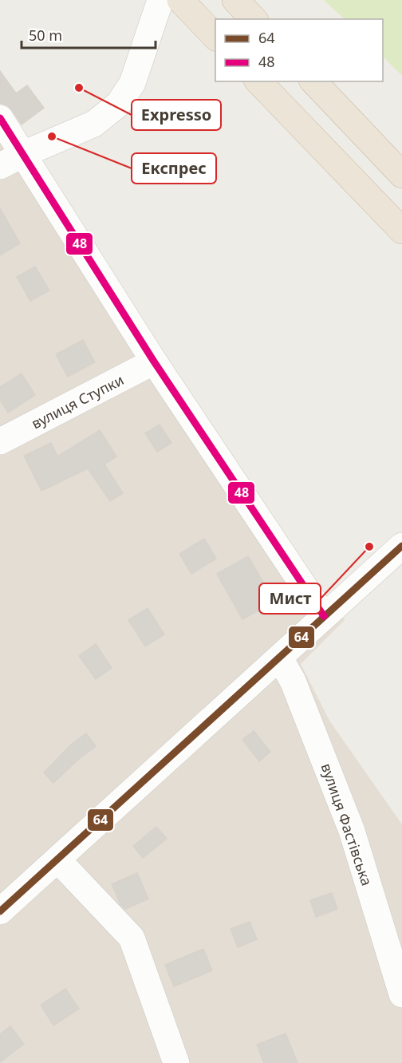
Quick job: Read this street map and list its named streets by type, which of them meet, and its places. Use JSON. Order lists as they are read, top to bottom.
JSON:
{
  "streets": {
    "street": ["вулиця Ступки", "вулиця Фастівська"]
  },
  "places": ["Expresso", "Експрес", "Мист"],
  "lines": ["transit line 48", "transit line 64"],
  "legend": ["64", "48"],
  "scale_bar": "50 m"
}
